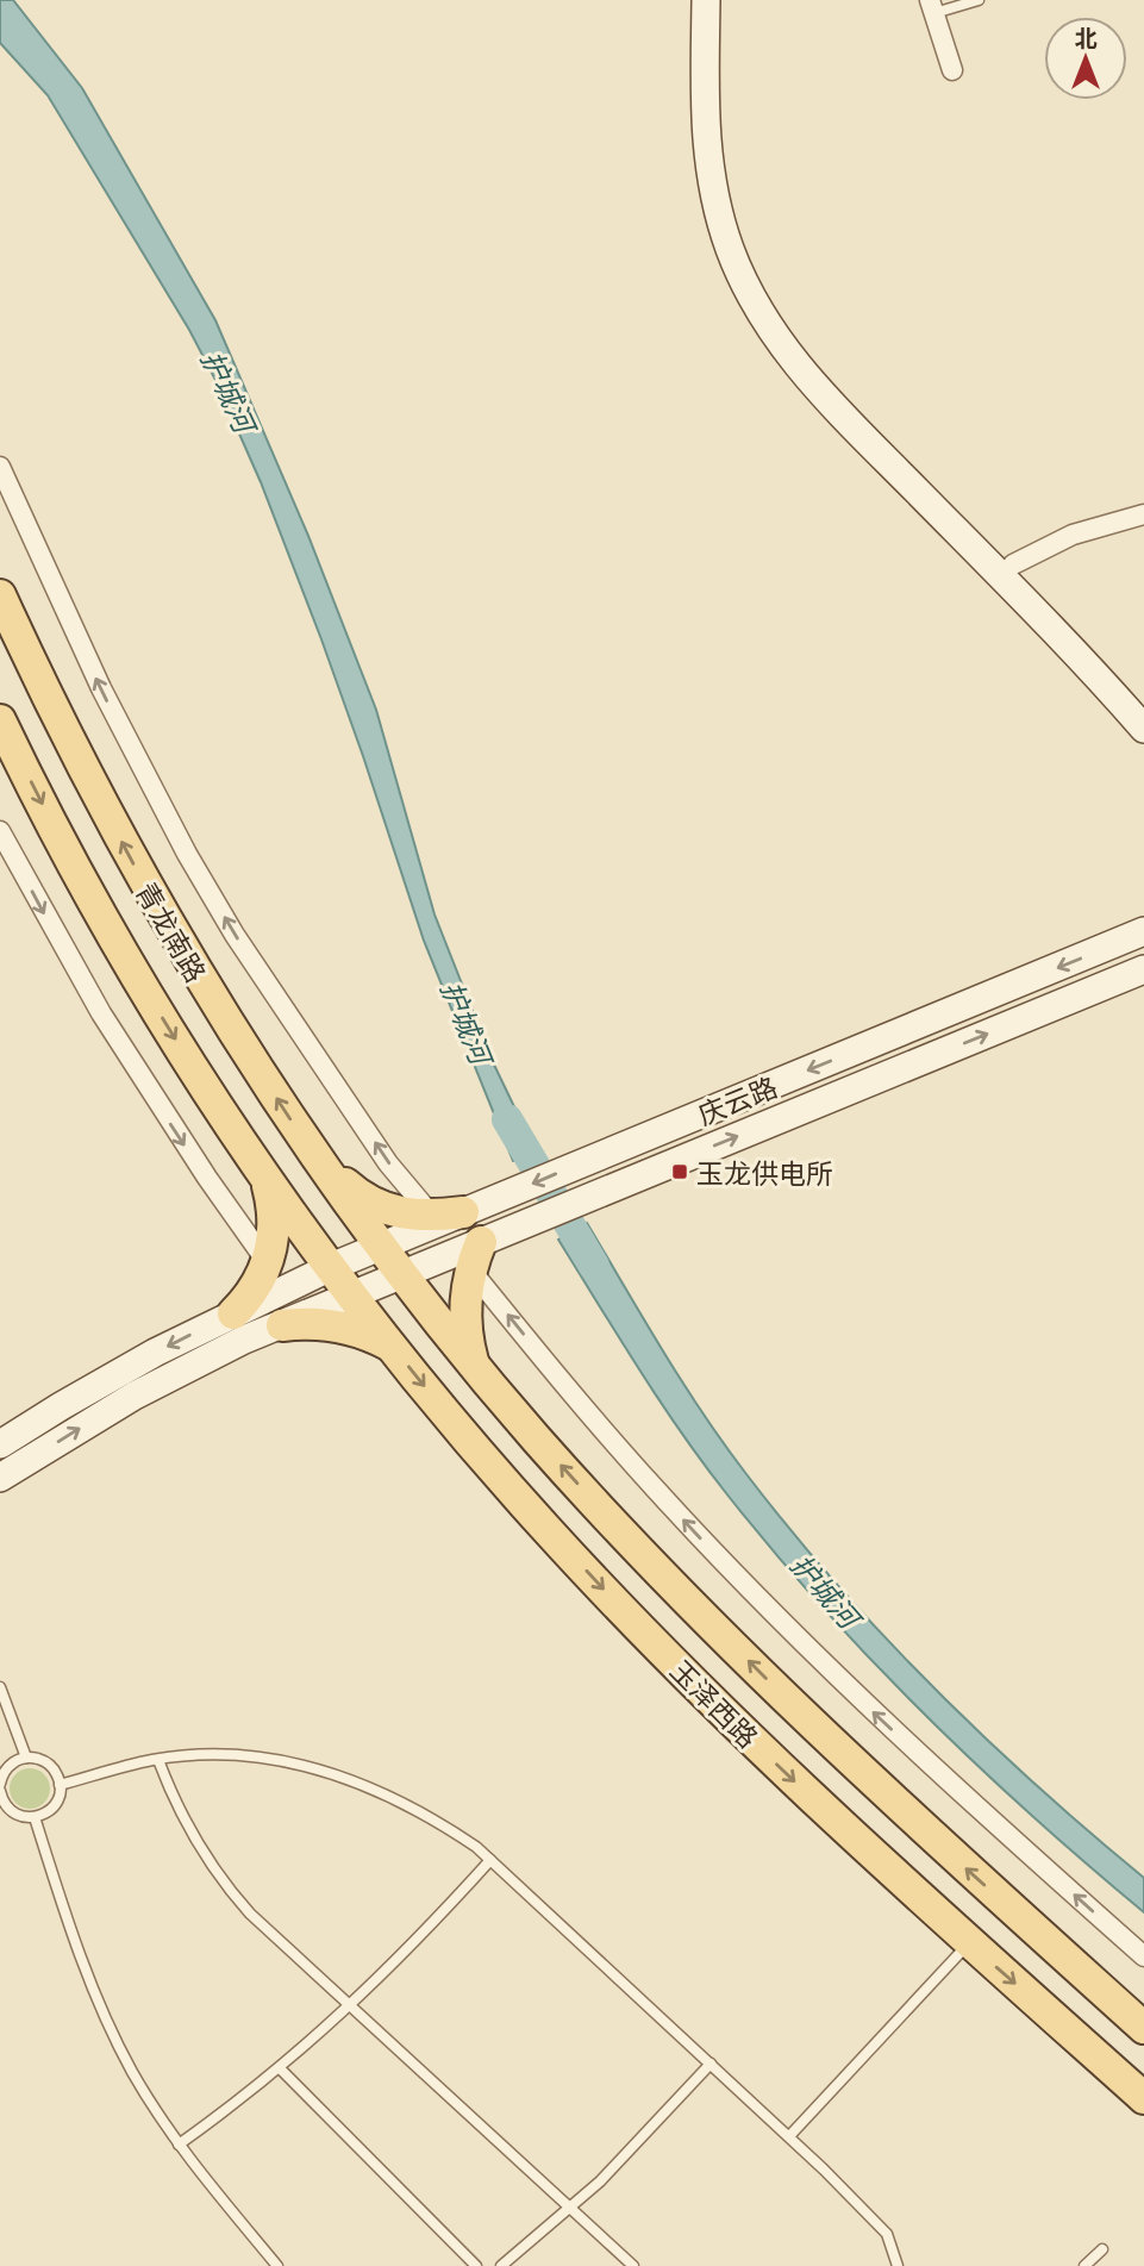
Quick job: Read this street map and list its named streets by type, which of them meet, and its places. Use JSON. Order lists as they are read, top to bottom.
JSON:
{
  "streets": {
    "main road": ["青龙南路", "玉泽西路"],
    "street": ["庆云路"]
  },
  "crossings": [
    ["青龙南路", "庆云路"],
    ["青龙南路", "玉泽西路"],
    ["庆云路", "玉泽西路"]
  ],
  "water": ["护城河"],
  "places": {
    "transit": ["玉龙供电所"]
  },
  "north": "top"
}
